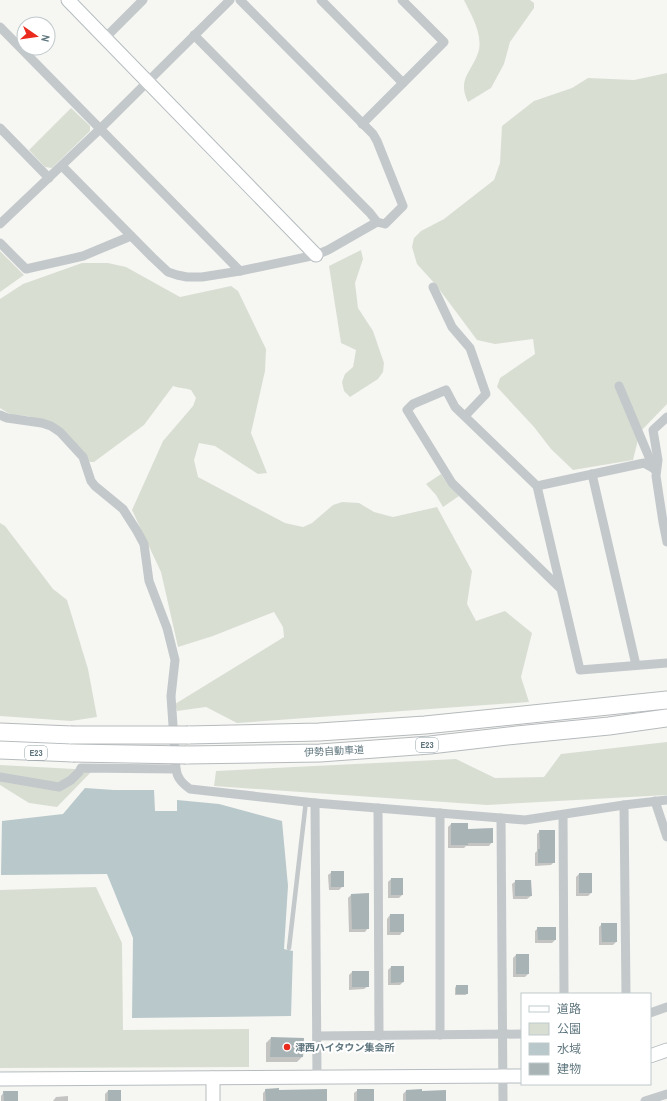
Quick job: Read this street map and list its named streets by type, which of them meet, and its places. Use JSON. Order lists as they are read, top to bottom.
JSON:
{
  "streets": {
    "highway": ["E23", "伊勢自動車道"]
  },
  "places": ["津西ハイタウン集会所"],
  "legend": [
    "道路",
    "公園",
    "水域",
    "建物"
  ],
  "north": "right"
}
